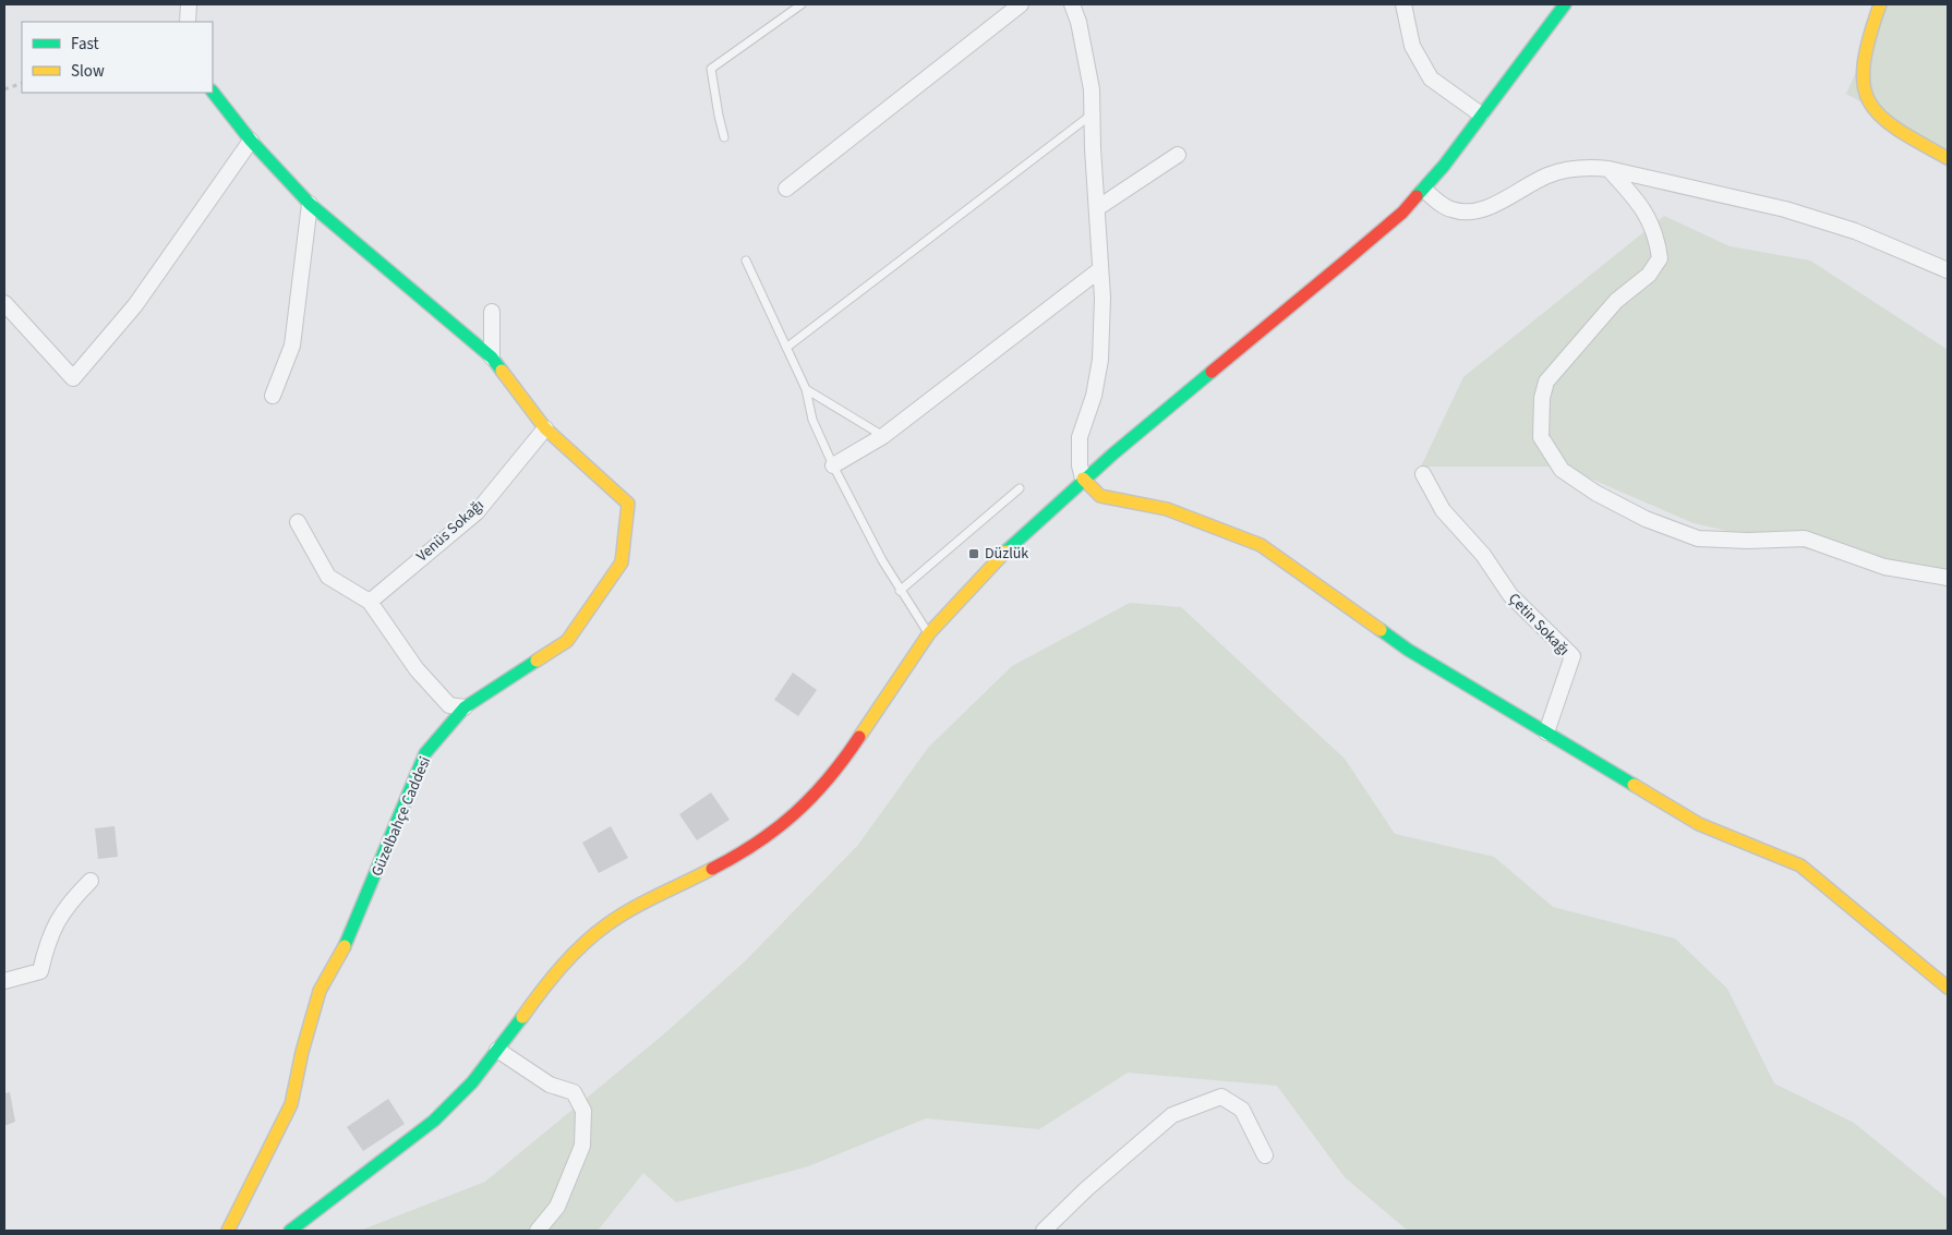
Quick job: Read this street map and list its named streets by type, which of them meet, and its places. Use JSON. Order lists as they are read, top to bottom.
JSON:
{
  "streets": {
    "street": ["Venüs Sokağı", "Çetin Sokağı", "Güzelbahçe Caddesi"]
  },
  "crossings": [
    ["Venüs Sokağı", "Güzelbahçe Caddesi"]
  ],
  "places": {
    "transit": ["Düzlük"]
  },
  "legend": ["Fast", "Slow"]
}
